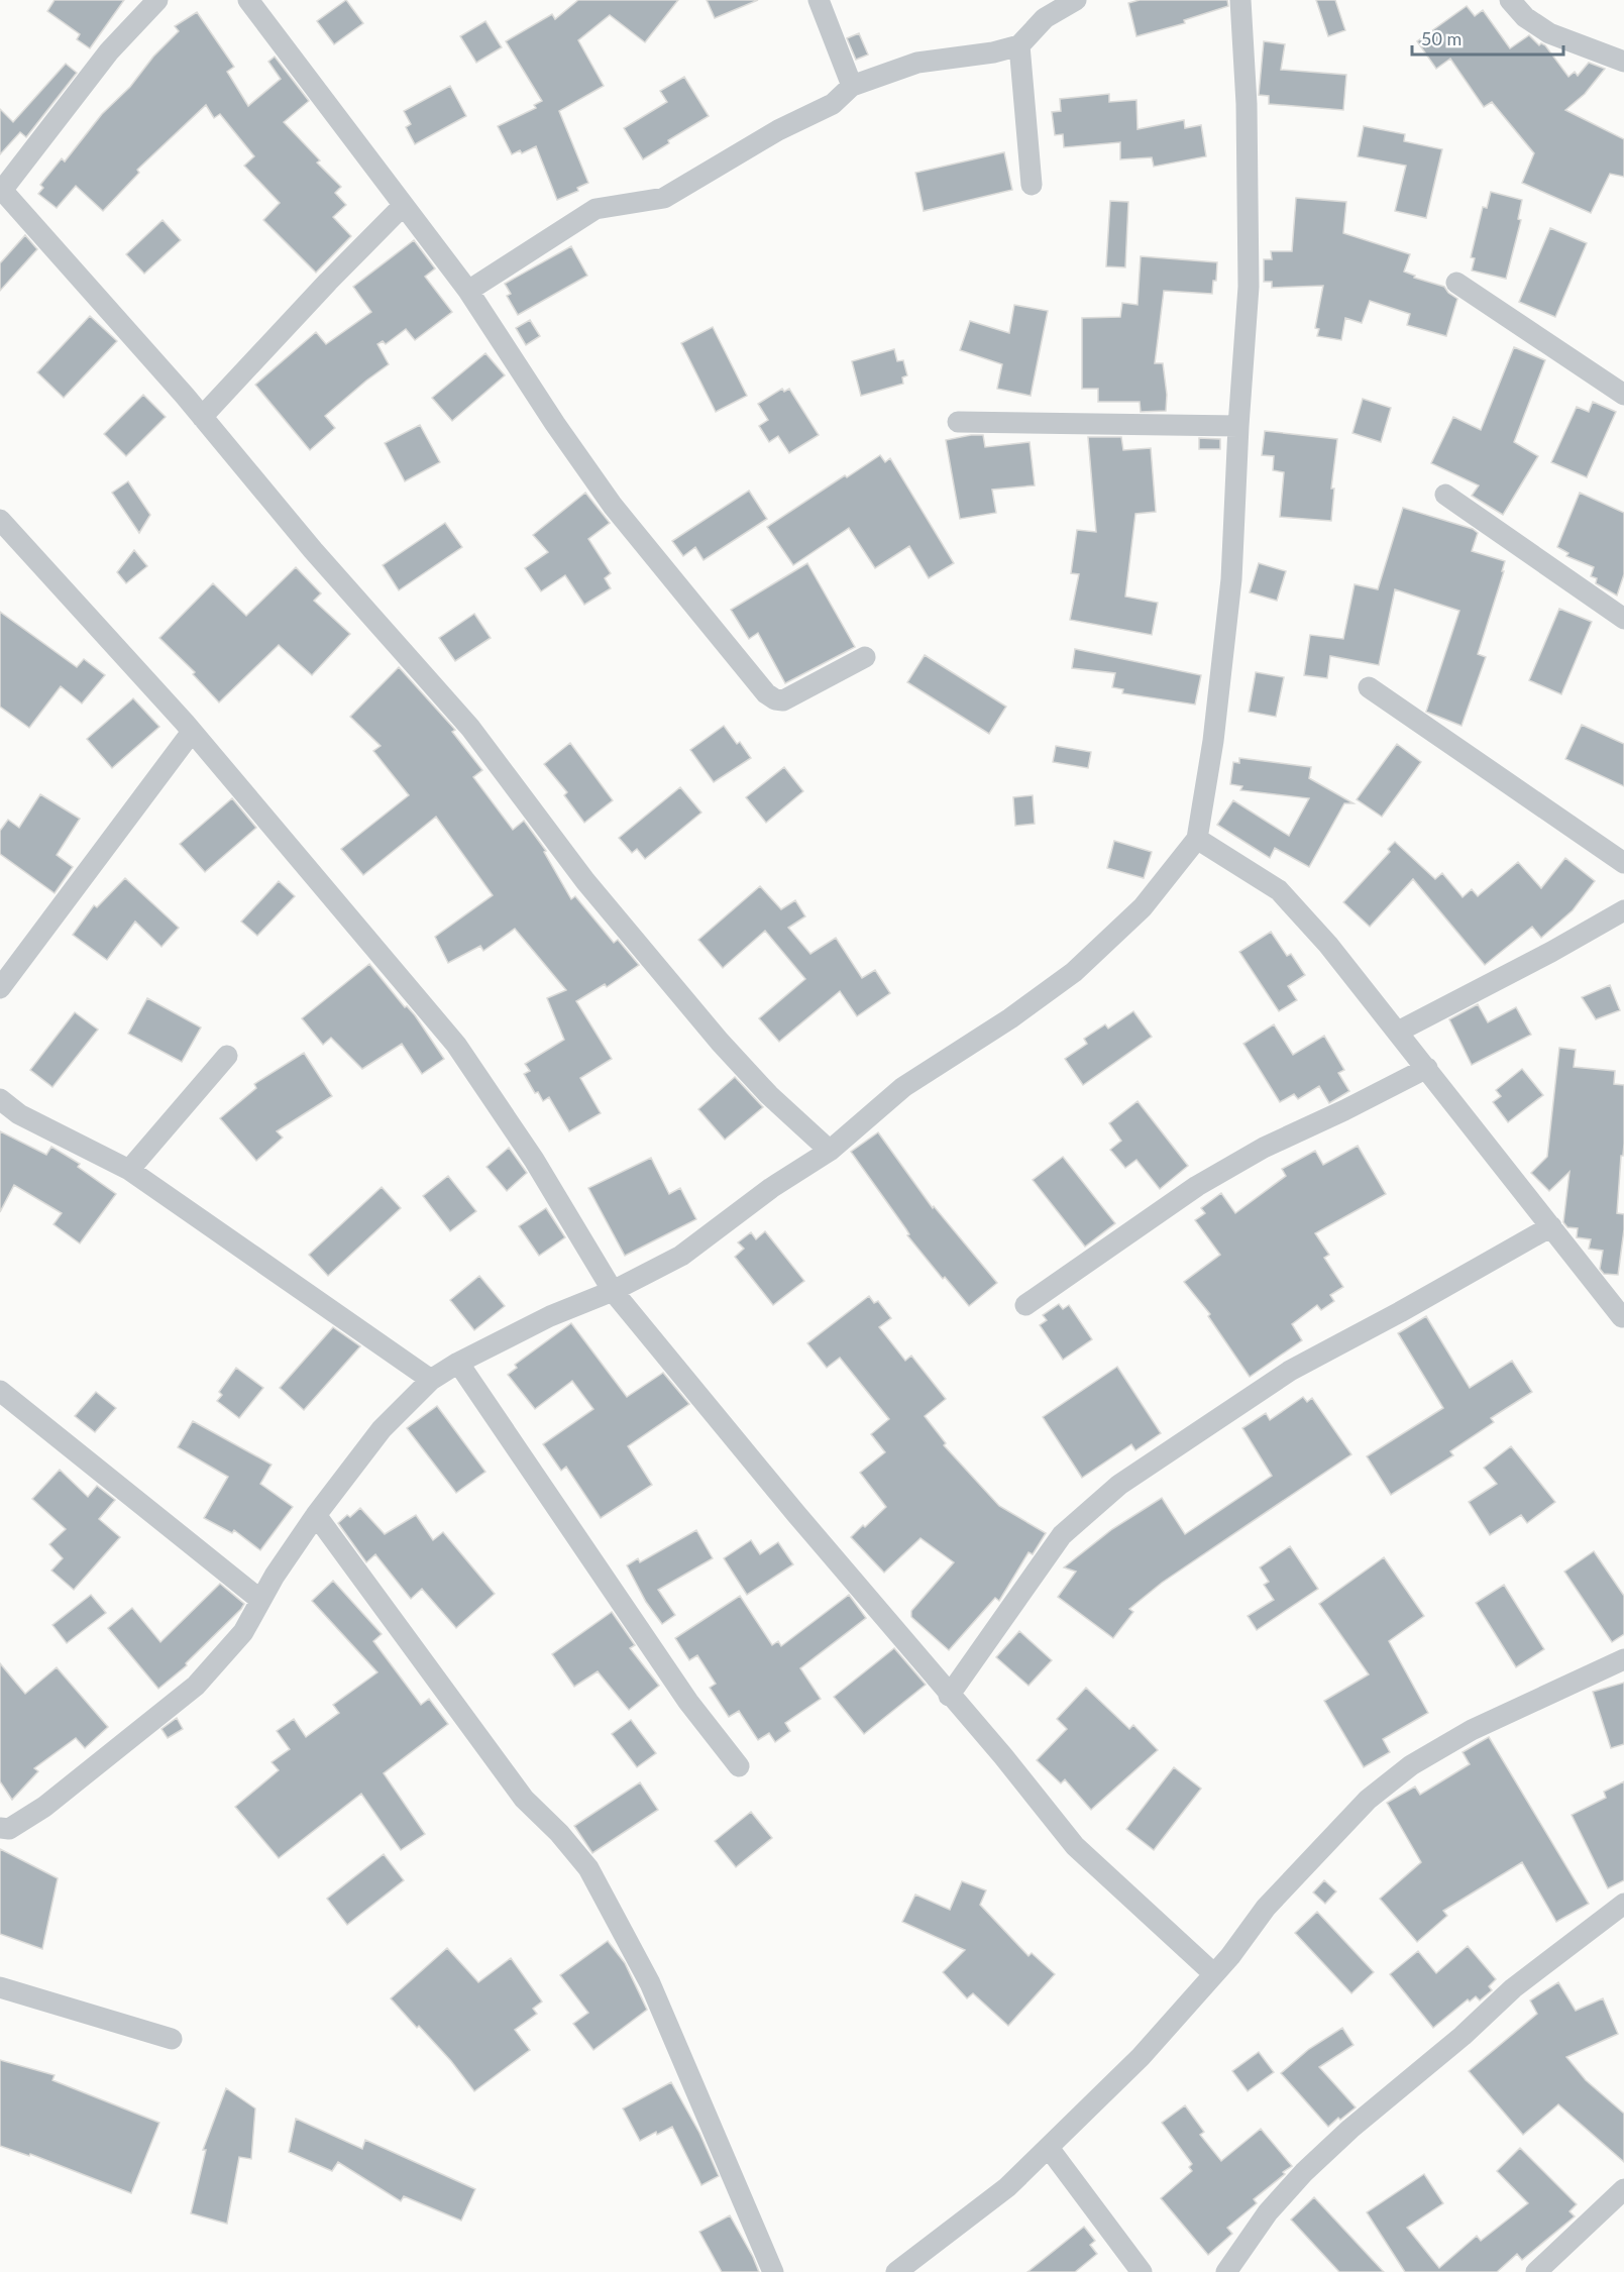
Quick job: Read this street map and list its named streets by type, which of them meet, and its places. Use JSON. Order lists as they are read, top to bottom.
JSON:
{
  "scale_bar": "50 m"
}
